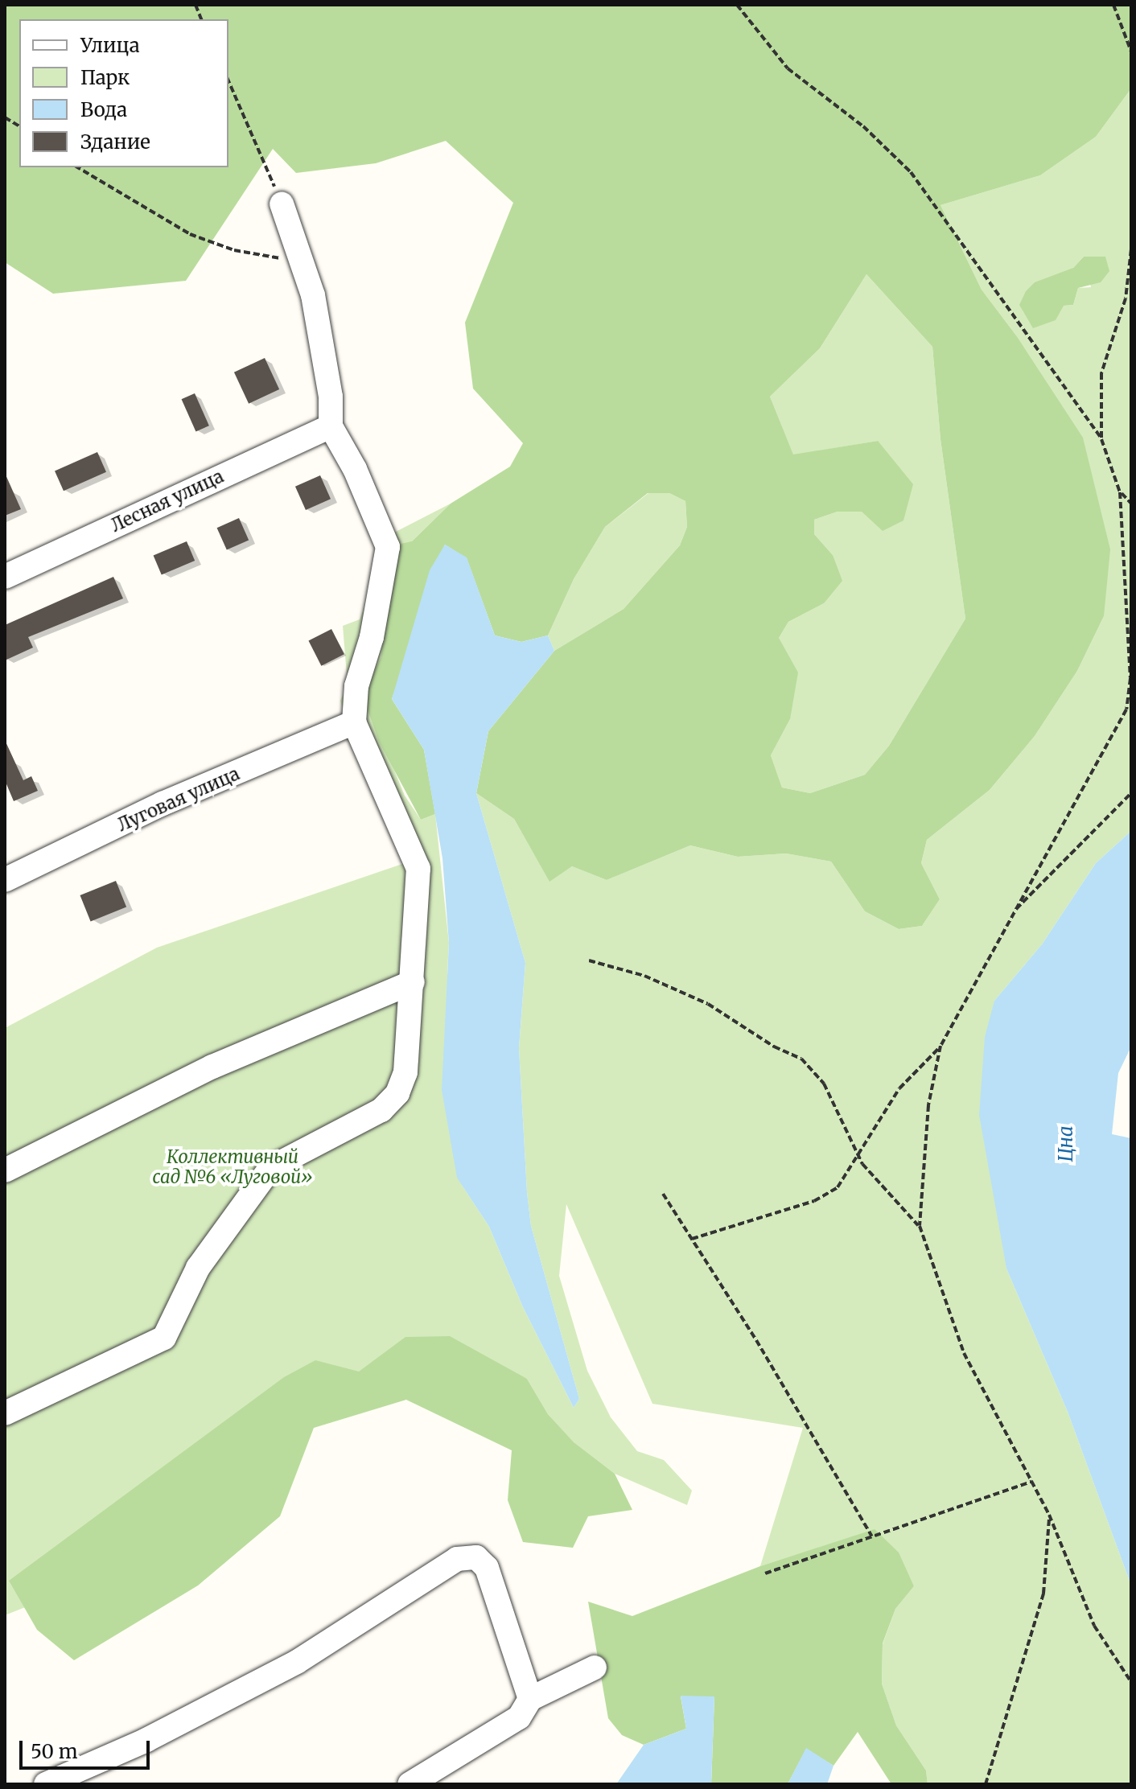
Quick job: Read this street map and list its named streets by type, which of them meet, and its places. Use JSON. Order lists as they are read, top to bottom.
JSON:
{
  "streets": {
    "street": ["Лесная улица", "Луговая улица"]
  },
  "water": ["Цна"],
  "parks": ["Коллективный сад №6 «Луговой»"],
  "legend": [
    "Улица",
    "Парк",
    "Вода",
    "Здание"
  ],
  "scale_bar": "50 m"
}
